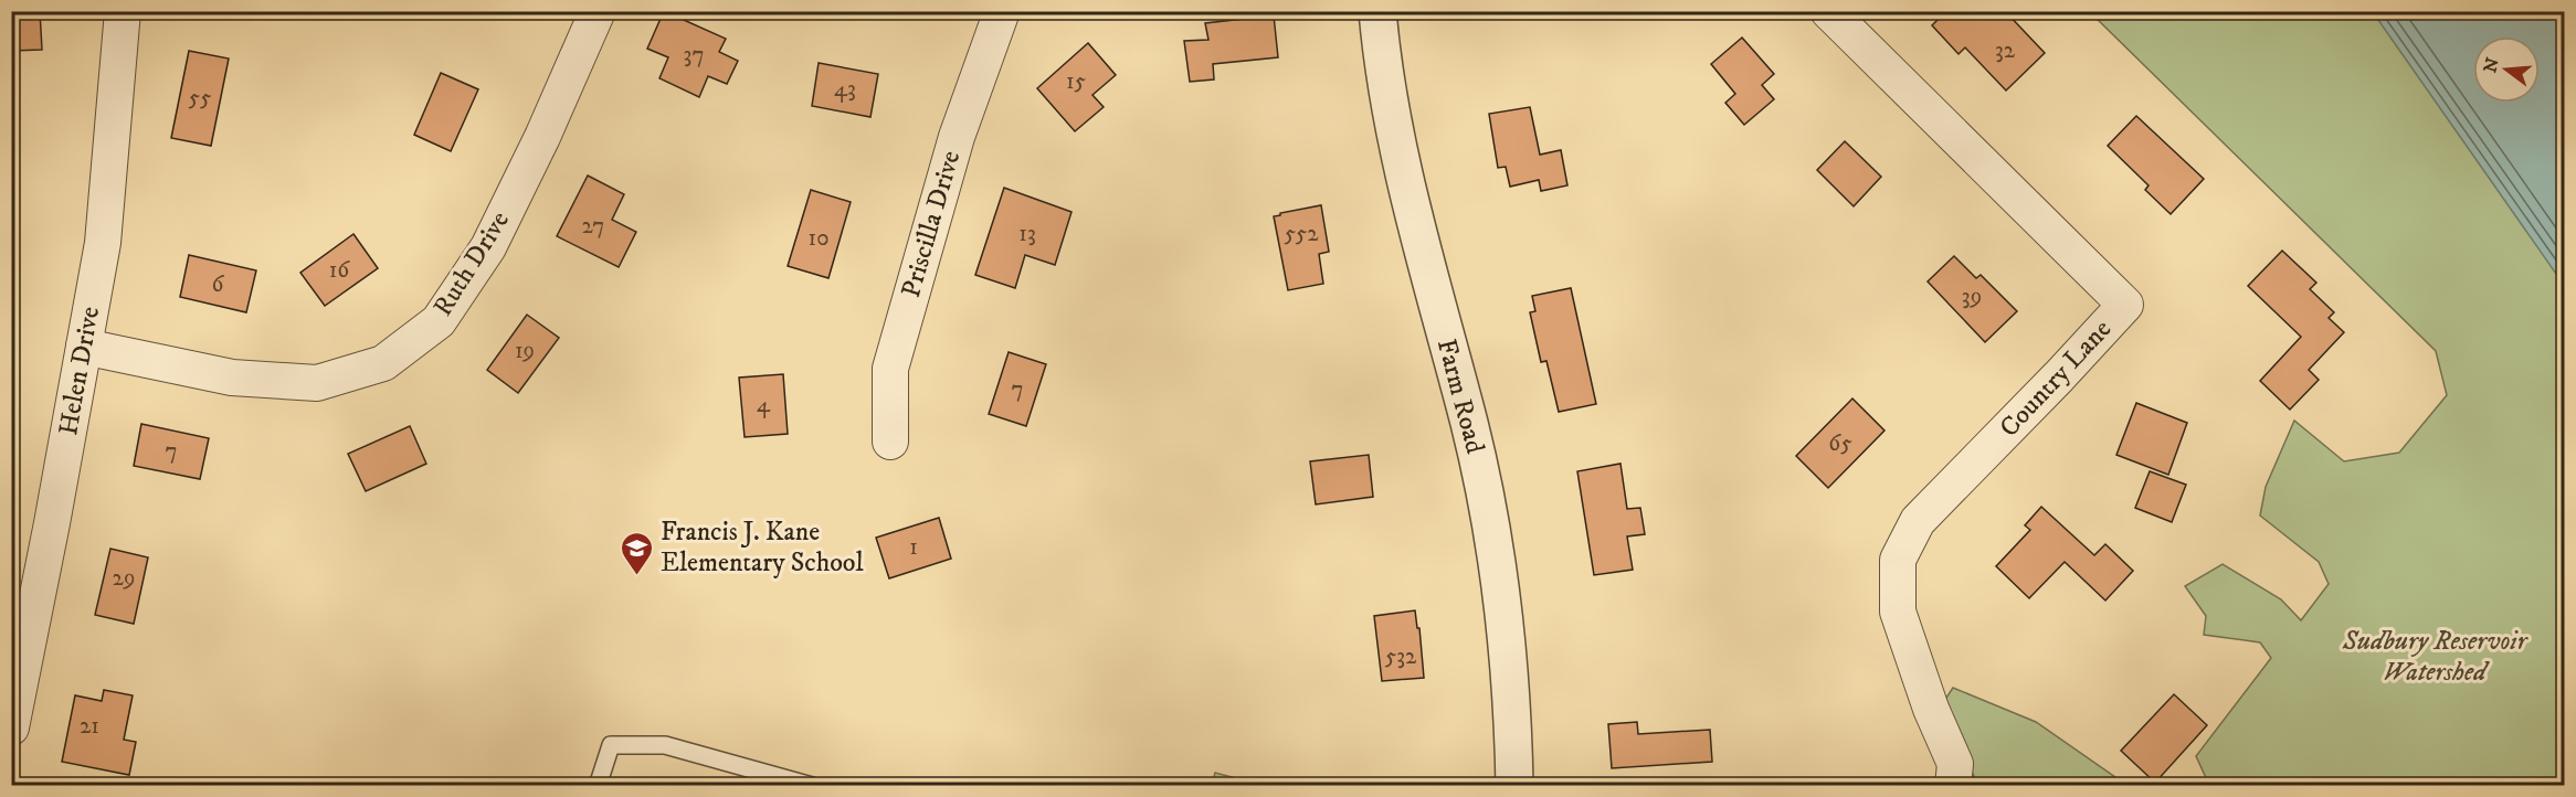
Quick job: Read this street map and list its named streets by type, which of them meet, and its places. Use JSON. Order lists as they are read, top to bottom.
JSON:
{
  "streets": {
    "street": [
      "Priscilla Drive",
      "Ruth Drive",
      "Helen Drive",
      "Country Lane",
      "Farm Road"
    ]
  },
  "crossings": [
    ["Ruth Drive", "Helen Drive"]
  ],
  "parks": ["Sudbury Reservoir Watershed"],
  "places": {
    "school or university": ["Francis J. Kane Elementary School"]
  },
  "house_numbers": [
    "32",
    "37",
    "15",
    "43",
    "55",
    "27",
    "13",
    "552",
    "10",
    "16",
    "6",
    "39",
    "19",
    "7",
    "4",
    "65",
    "7",
    "1",
    "29",
    "532",
    "21"
  ],
  "north": "left"
}
